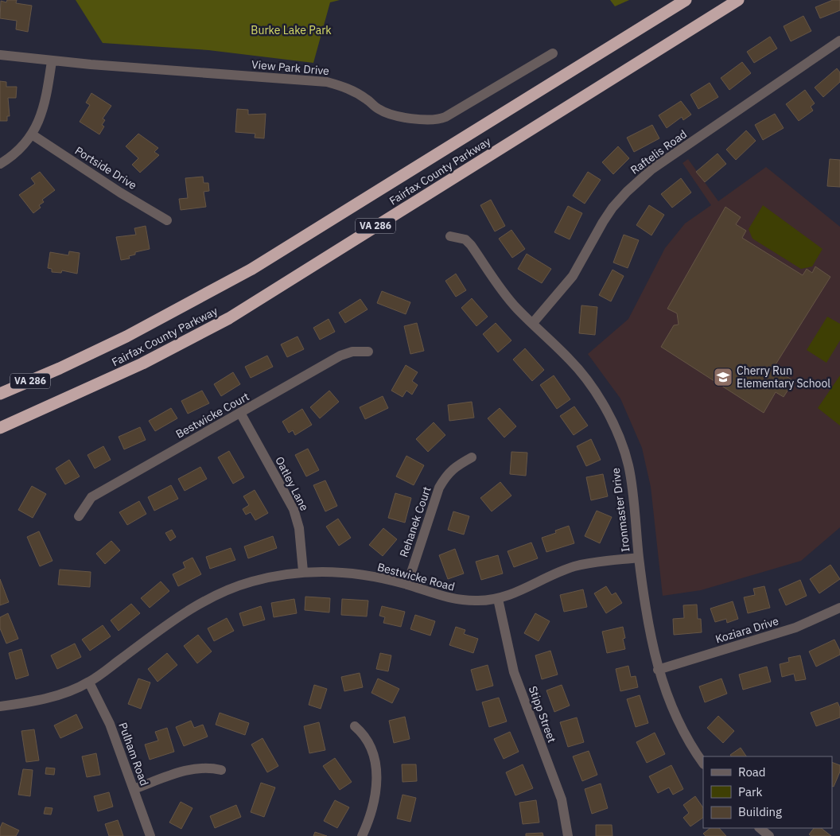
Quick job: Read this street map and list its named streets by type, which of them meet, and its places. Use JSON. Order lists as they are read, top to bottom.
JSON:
{
  "streets": {
    "highway": ["Fairfax County Parkway", "VA 286"],
    "street": [
      "View Park Drive",
      "Raftelis Road",
      "Portside Drive",
      "Bestwicke Court",
      "Oatley Lane",
      "Ironmaster Drive",
      "Rehanek Court",
      "Bestwicke Road",
      "Koziara Drive",
      "Stipp Street",
      "Pulham Road"
    ]
  },
  "crossings": [
    ["Raftelis Road", "Ironmaster Drive"],
    ["Bestwicke Court", "Oatley Lane"],
    ["Oatley Lane", "Bestwicke Road"],
    ["Ironmaster Drive", "Bestwicke Road"],
    ["Ironmaster Drive", "Koziara Drive"],
    ["Rehanek Court", "Bestwicke Road"],
    ["Bestwicke Road", "Stipp Street"],
    ["Bestwicke Road", "Pulham Road"]
  ],
  "parks": ["Burke Lake Park"],
  "places": {
    "school or university": ["Cherry Run Elementary School"]
  },
  "legend": ["Road", "Park", "Building"]
}
